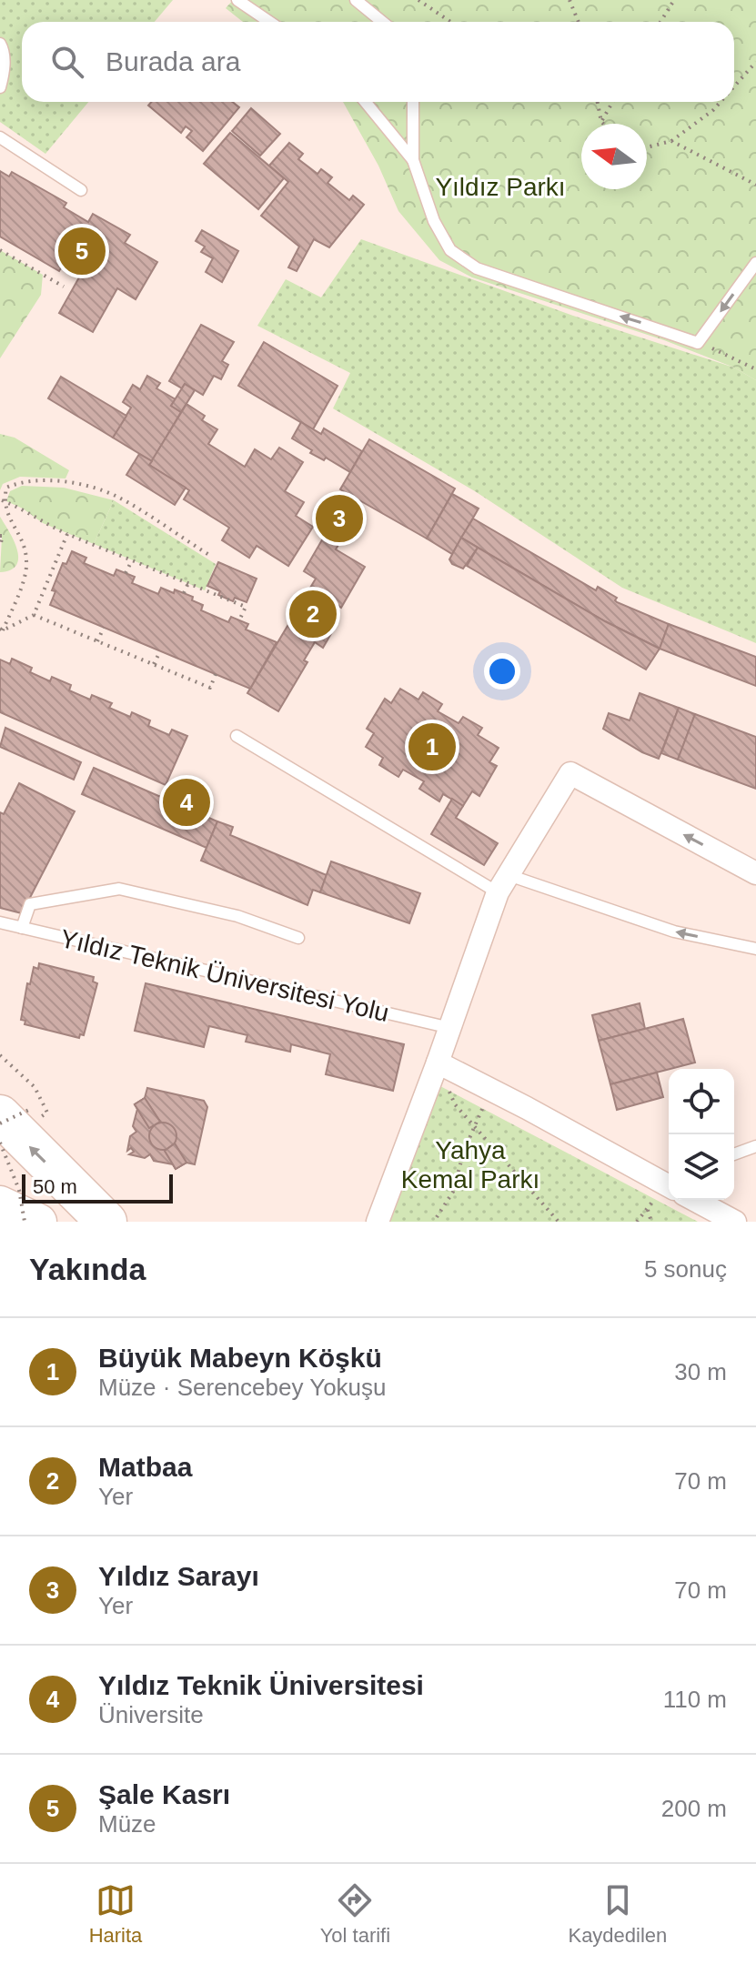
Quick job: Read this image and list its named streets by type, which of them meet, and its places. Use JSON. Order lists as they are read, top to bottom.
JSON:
{
  "streets": {
    "lane": ["Yıldız Teknik Üniversitesi Yolu"]
  },
  "parks": ["Yıldız Parkı", "Yahya Kemal Parkı"],
  "scale_bar": "50 m",
  "north": "left",
  "page": {
    "search": "Burada ara",
    "pins": [
      "5",
      "3",
      "2",
      "1",
      "4"
    ],
    "scale": "50 m",
    "heading": ["Yakında", "5 sonuç"],
    "list": [
      {
        "mark": "1",
        "name": "Büyük Mabeyn Köşkü",
        "note": "Müze · Serencebey Yokuşu",
        "value": "30 m"
      },
      {
        "mark": "2",
        "name": "Matbaa",
        "note": "Yer",
        "value": "70 m"
      },
      {
        "mark": "3",
        "name": "Yıldız Sarayı",
        "note": "Yer",
        "value": "70 m"
      },
      {
        "mark": "4",
        "name": "Yıldız Teknik Üniversitesi",
        "note": "Üniversite",
        "value": "110 m"
      },
      {
        "mark": "5",
        "name": "Şale Kasrı",
        "note": "Müze",
        "value": "200 m"
      }
    ],
    "nav": ["Harita", "Yol tarifi", "Kaydedilen"]
  }
}
